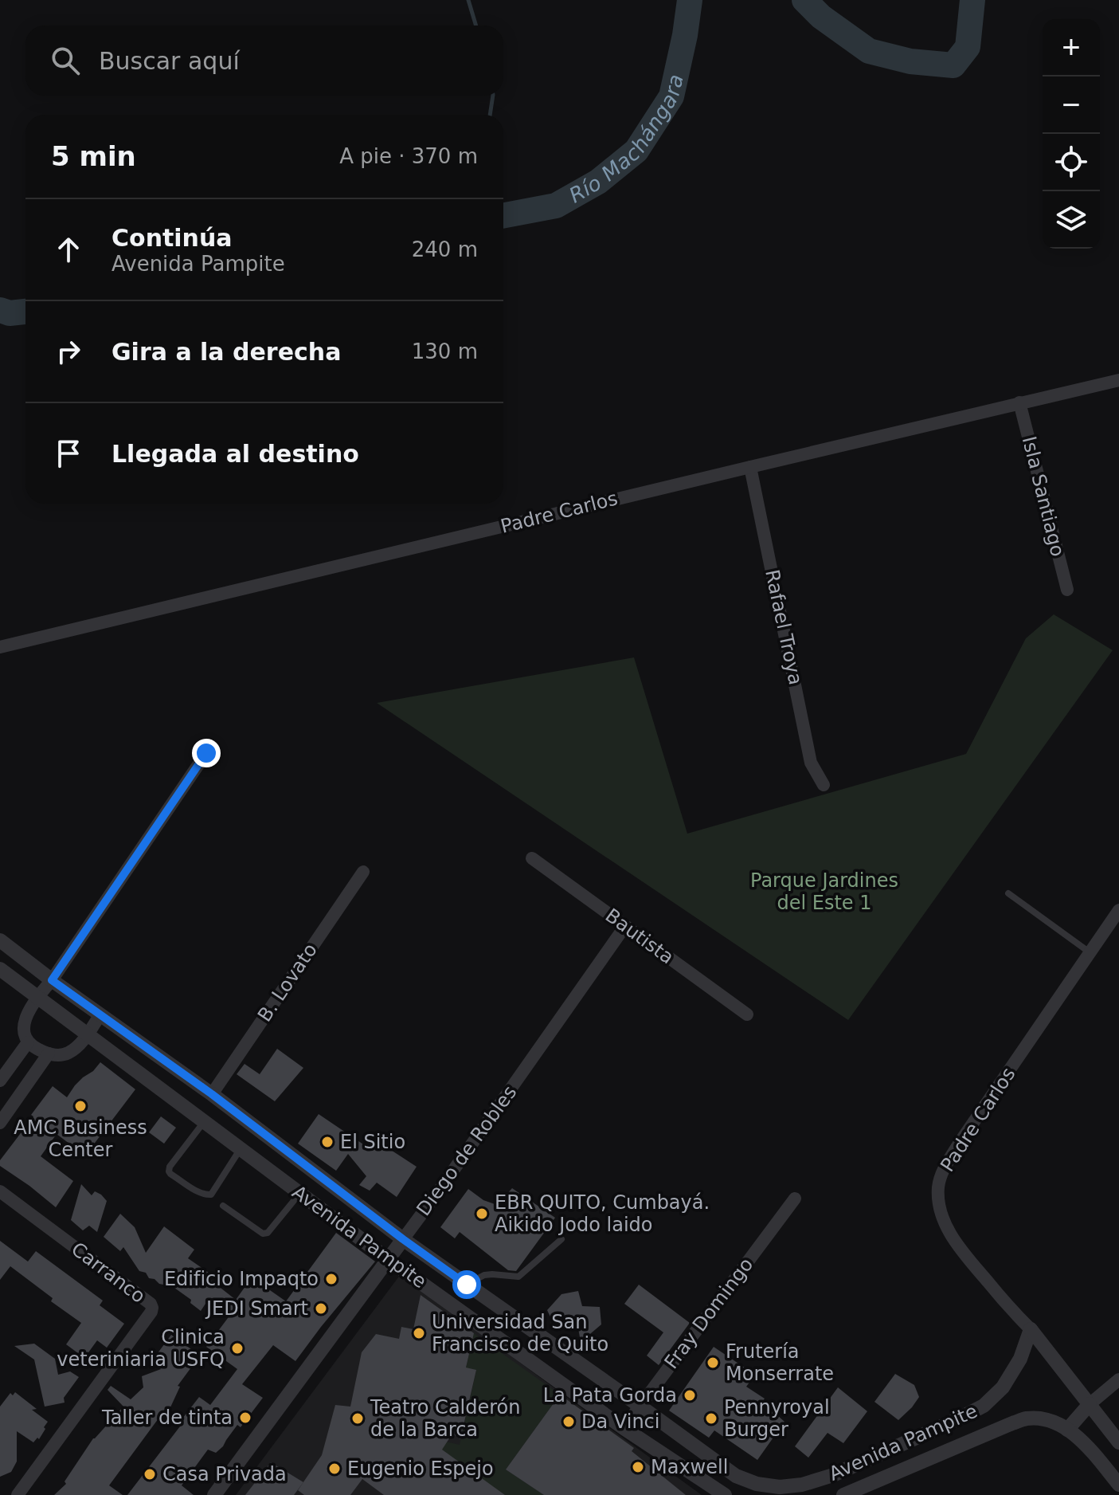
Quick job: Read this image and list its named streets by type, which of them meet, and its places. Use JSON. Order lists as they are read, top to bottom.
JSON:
{
  "streets": {
    "street": [
      "Isla Santiago",
      "Padre Carlos",
      "Rafael Troya",
      "Bautista",
      "B. Lovato",
      "Diego de Robles",
      "Avenida Pampite",
      "Carranco",
      "Fray Domingo"
    ]
  },
  "crossings": [
    ["Isla Santiago", "Padre Carlos"],
    ["Padre Carlos", "Rafael Troya"],
    ["Padre Carlos", "Avenida Pampite"],
    ["Bautista", "Diego de Robles"],
    ["B. Lovato", "Avenida Pampite"],
    ["Diego de Robles", "Avenida Pampite"],
    ["Avenida Pampite", "Fray Domingo"]
  ],
  "water": ["Río Machángara"],
  "parks": ["Parque Jardines del Este 1"],
  "places": [
    "AMC Business Center",
    "El Sitio",
    "EBR QUITO, Cumbayá. Aikido Jodo laido",
    "Edificio Impaqto",
    "JEDI Smart",
    "Universidad San Francisco de Quito",
    "Clinica veteriniaria USFQ",
    "Frutería Monserrate",
    "La Pata Gorda",
    "Taller de tinta",
    "Teatro Calderón de la Barca",
    "Pennyroyal Burger",
    "Da Vinci",
    "Maxwell",
    "Eugenio Espejo",
    "Casa Privada"
  ],
  "page": {
    "map_buttons": ["+", "−"],
    "search": "Buscar aquí",
    "heading": ["5 min", "A pie · 370 m"],
    "list": [
      ["Continúa", "Avenida Pampite", "240 m"],
      ["Gira a la derecha", "130 m"],
      "Llegada al destino"
    ]
  }
}
